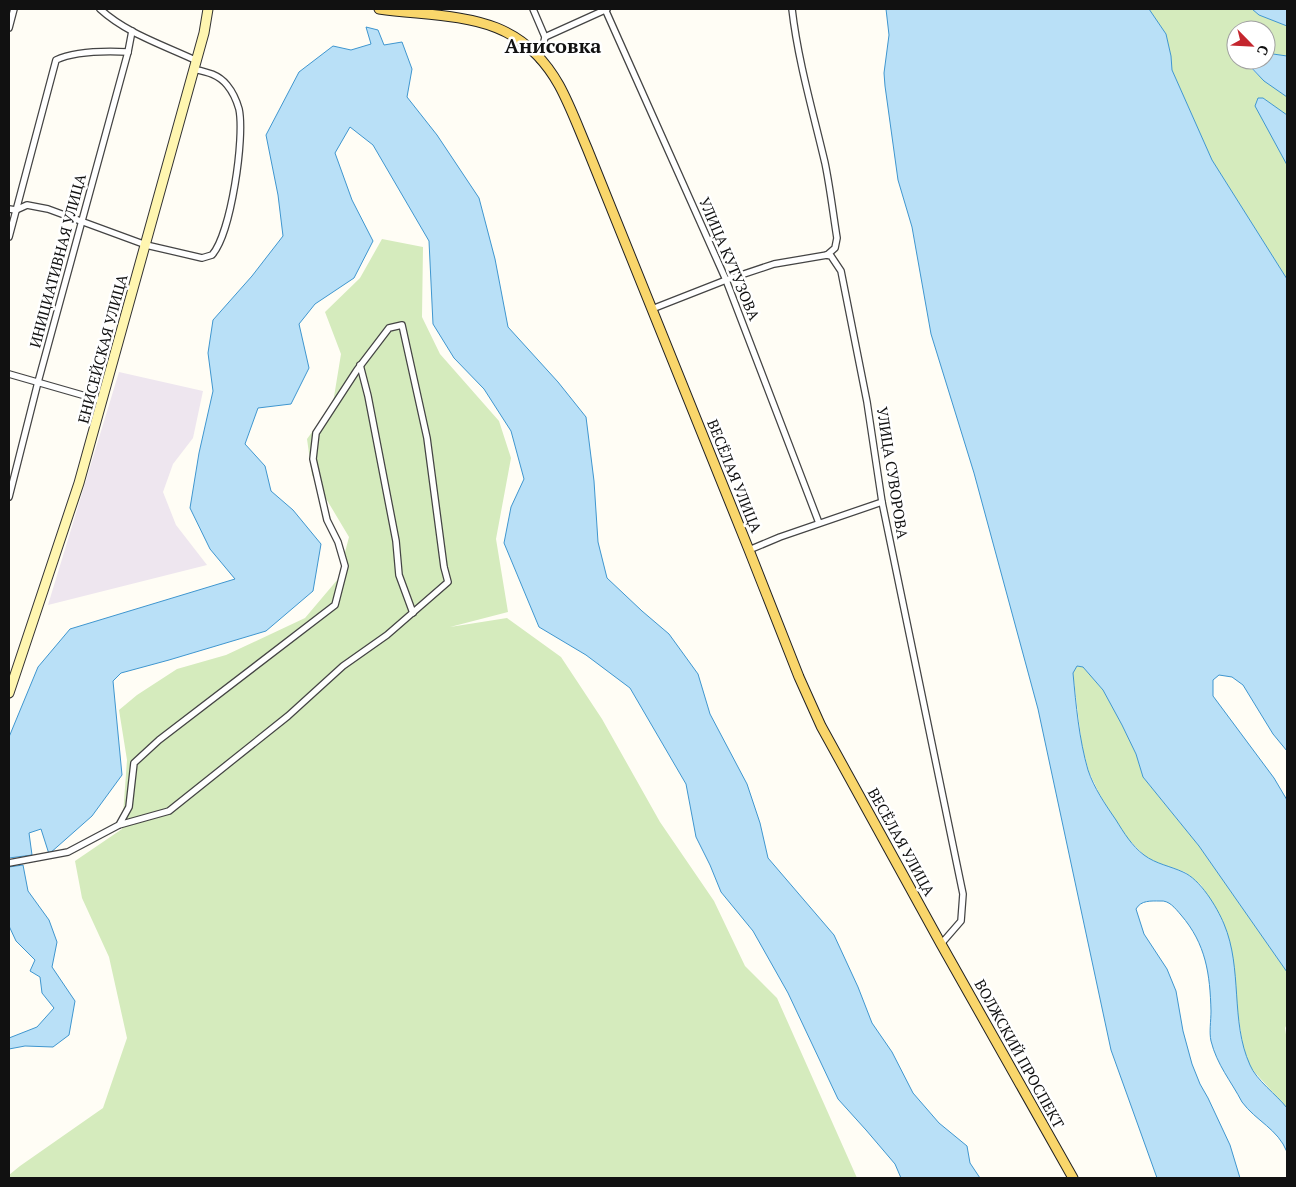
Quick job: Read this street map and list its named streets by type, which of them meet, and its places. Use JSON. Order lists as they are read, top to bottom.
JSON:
{
  "streets": {
    "main road": ["ВЕСЁЛАЯ УЛИЦА", "ВОЛЖСКИЙ ПРОСПЕКТ"],
    "street": [
      "УЛИЦА КУТУЗОВА",
      "ИНИЦИАТИВНАЯ УЛИЦА",
      "ЕНИСЕЙСКАЯ УЛИЦА",
      "УЛИЦА СУВОРОВА"
    ]
  },
  "crossings": [
    ["УЛИЦА СУВОРОВА", "ВЕСЁЛАЯ УЛИЦА"],
    ["УЛИЦА СУВОРОВА", "ВОЛЖСКИЙ ПРОСПЕКТ"],
    ["ВЕСЁЛАЯ УЛИЦА", "ВОЛЖСКИЙ ПРОСПЕКТ"]
  ],
  "districts": ["Анисовка"],
  "north": "bottom right"
}
